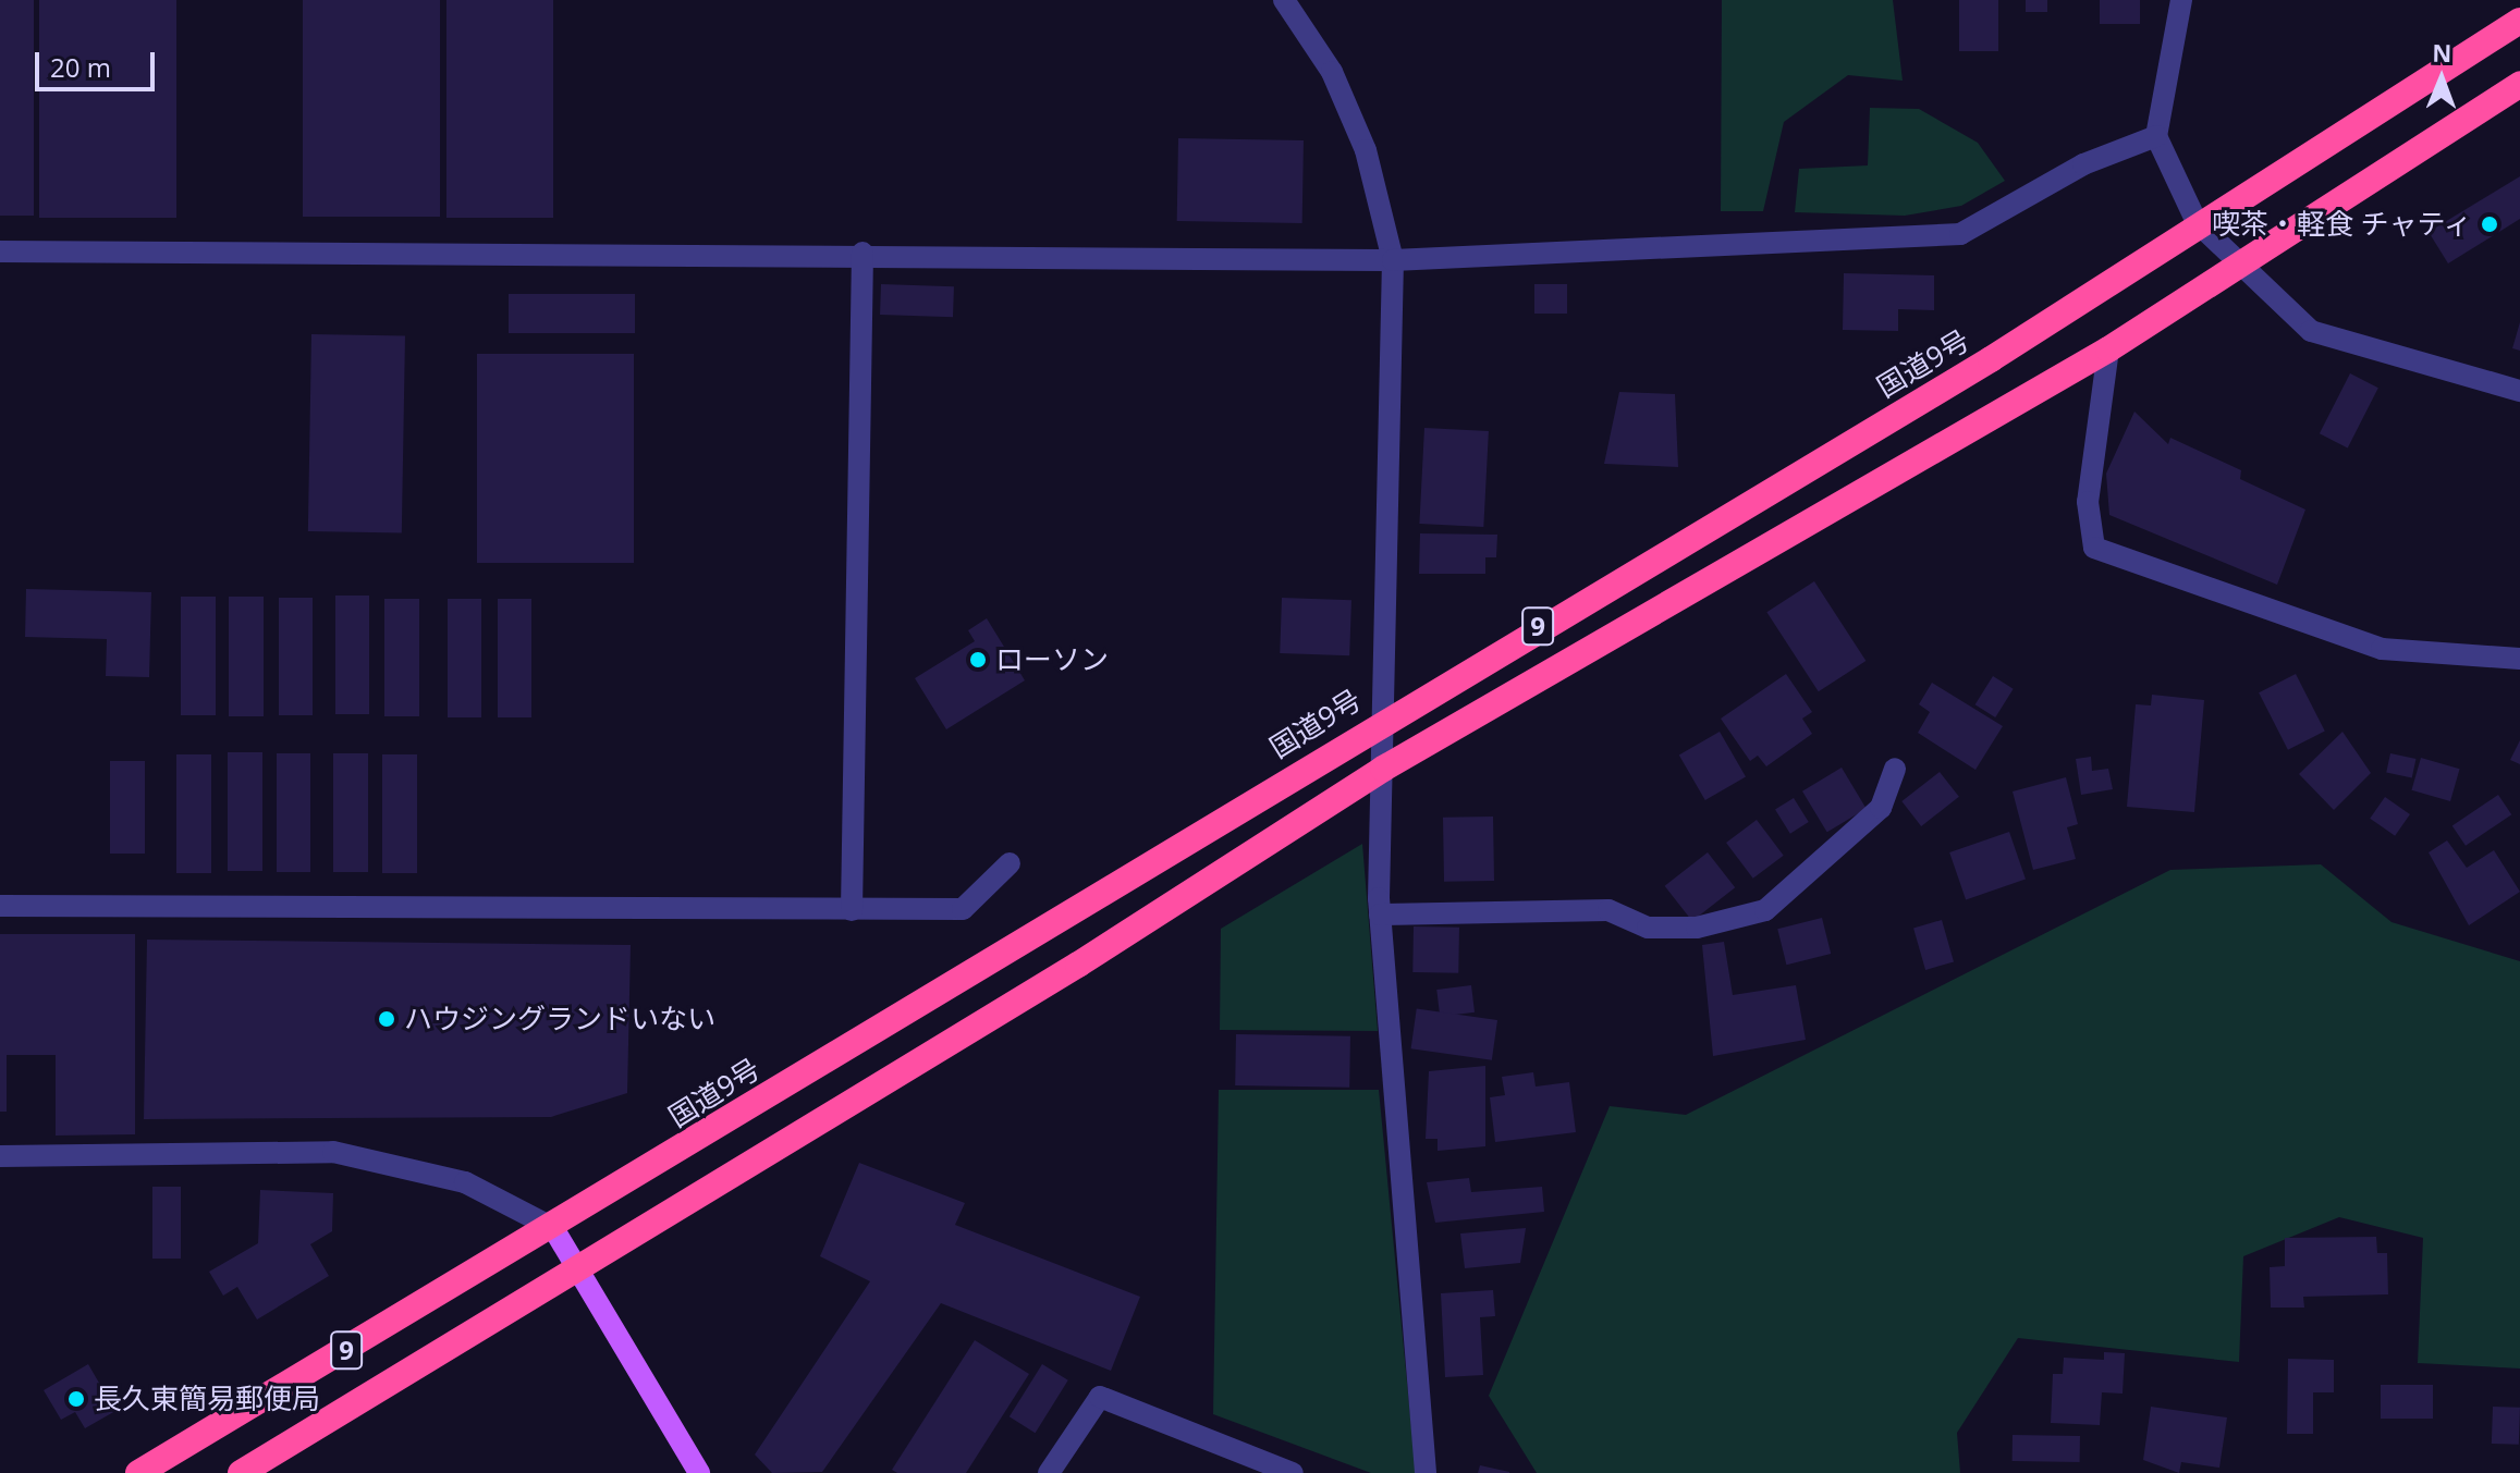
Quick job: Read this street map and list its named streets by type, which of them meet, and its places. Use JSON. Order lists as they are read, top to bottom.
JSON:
{
  "streets": {
    "highway": ["国道9号", "9"]
  },
  "places": [
    "喫茶・軽食 チャティ",
    "ローソン",
    "ハウジングランドいない",
    "長久東簡易郵便局"
  ],
  "scale_bar": "20 m",
  "north": "top"
}
